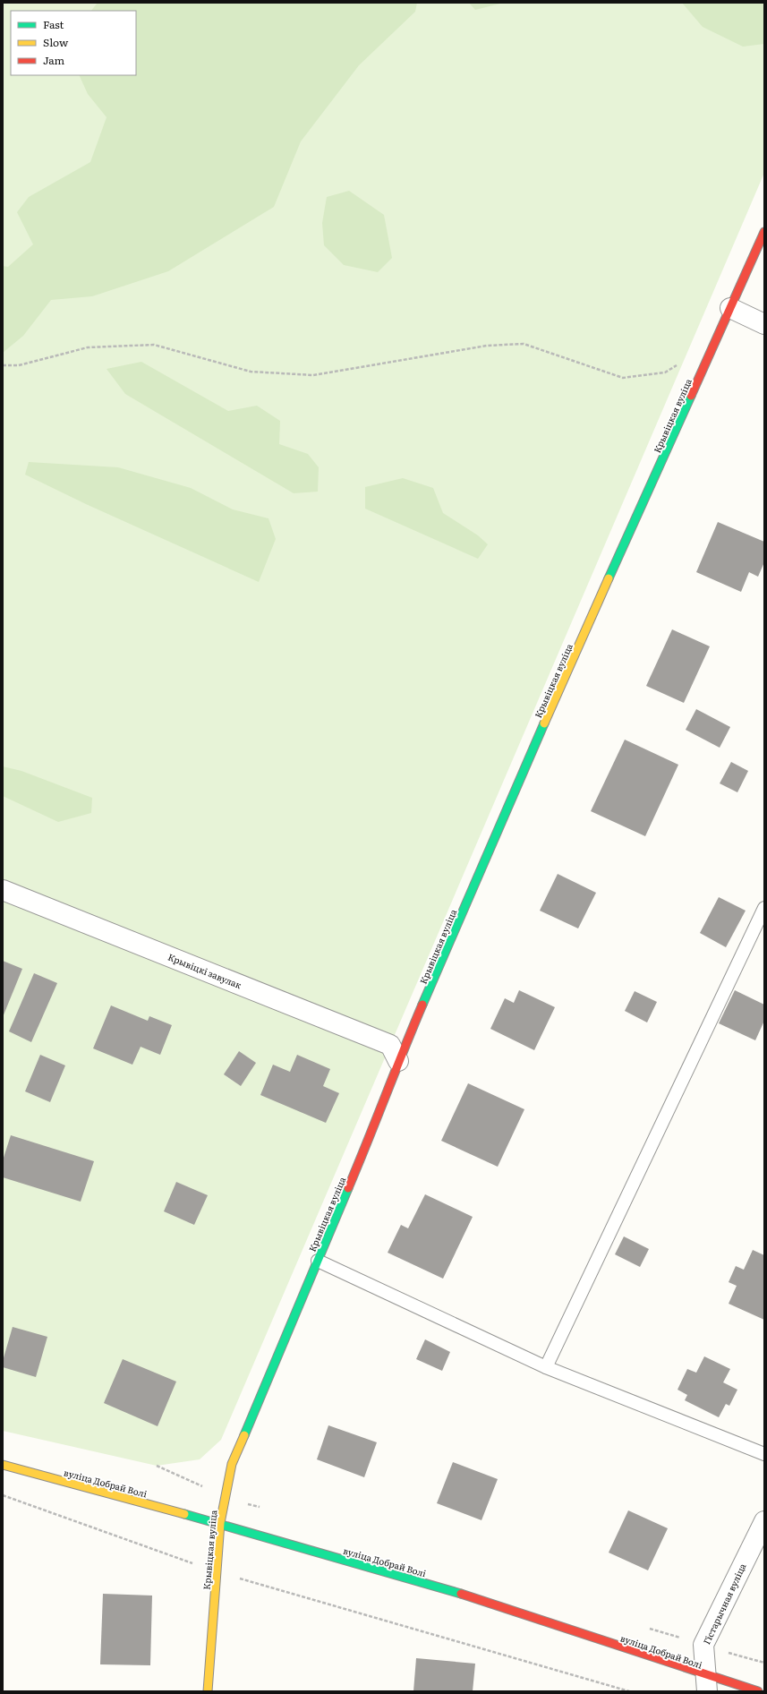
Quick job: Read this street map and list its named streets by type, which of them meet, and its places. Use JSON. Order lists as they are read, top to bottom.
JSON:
{
  "streets": {
    "street": [
      "Крывіцкая вуліца",
      "Крывіцкі завулак",
      "вуліца Добрай Волі",
      "Гістарычная вуліца"
    ]
  },
  "crossings": [
    ["Крывіцкая вуліца", "Крывіцкі завулак"],
    ["Крывіцкая вуліца", "вуліца Добрай Волі"],
    ["вуліца Добрай Волі", "Гістарычная вуліца"]
  ],
  "legend": ["Fast", "Slow", "Jam"]
}
